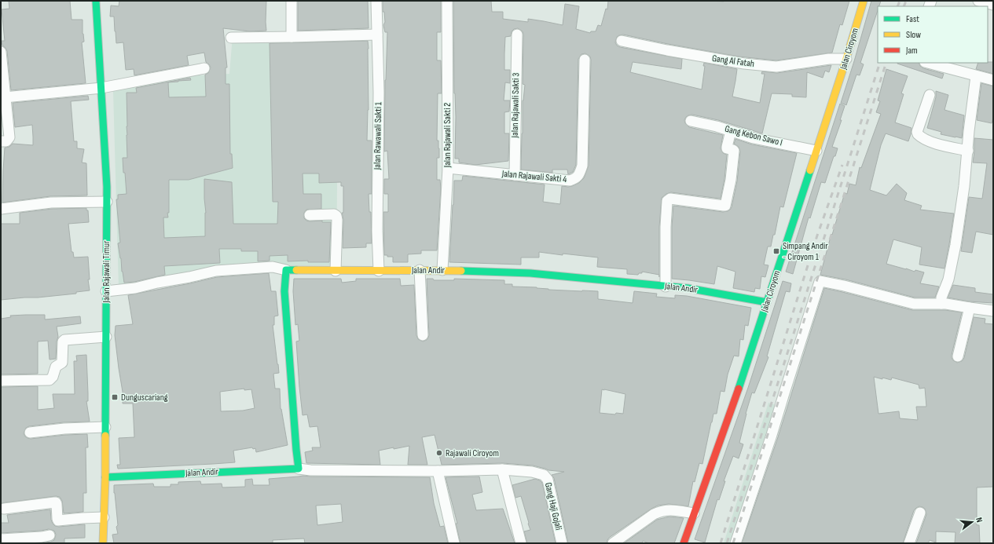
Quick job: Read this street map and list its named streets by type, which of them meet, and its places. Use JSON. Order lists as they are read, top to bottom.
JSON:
{
  "streets": {
    "main road": ["Jalan Ciroyom", "Jalan Andir", "Jalan Rajawali Timur"],
    "street": [
      "Gang Al Fatah",
      "Jalan Rajawali Sakti 3",
      "Jalan Rajawali Sakti 2",
      "Jalan Rawawali Sakti 1",
      "Gang Kebon Sawo I",
      "Jalan Rajawali Sakti 4",
      "Gang Haji Gojali"
    ]
  },
  "crossings": [
    ["Jalan Ciroyom", "Gang Al Fatah"],
    ["Jalan Ciroyom", "Gang Kebon Sawo I"],
    ["Jalan Ciroyom", "Jalan Andir"],
    ["Jalan Rajawali Sakti 3", "Jalan Rajawali Sakti 4"],
    ["Jalan Rajawali Sakti 2", "Jalan Rajawali Sakti 4"],
    ["Jalan Rajawali Sakti 2", "Jalan Andir"],
    ["Jalan Rawawali Sakti 1", "Jalan Andir"],
    ["Jalan Andir", "Jalan Rajawali Timur"],
    ["Jalan Andir", "Gang Haji Gojali"]
  ],
  "places": {
    "transit": ["Simpang Andir - Ciroyom 1", "Dunguscariang"],
    "other": ["Rajawali Ciroyom"]
  },
  "legend": ["Fast", "Slow", "Jam"],
  "north": "right"
}
